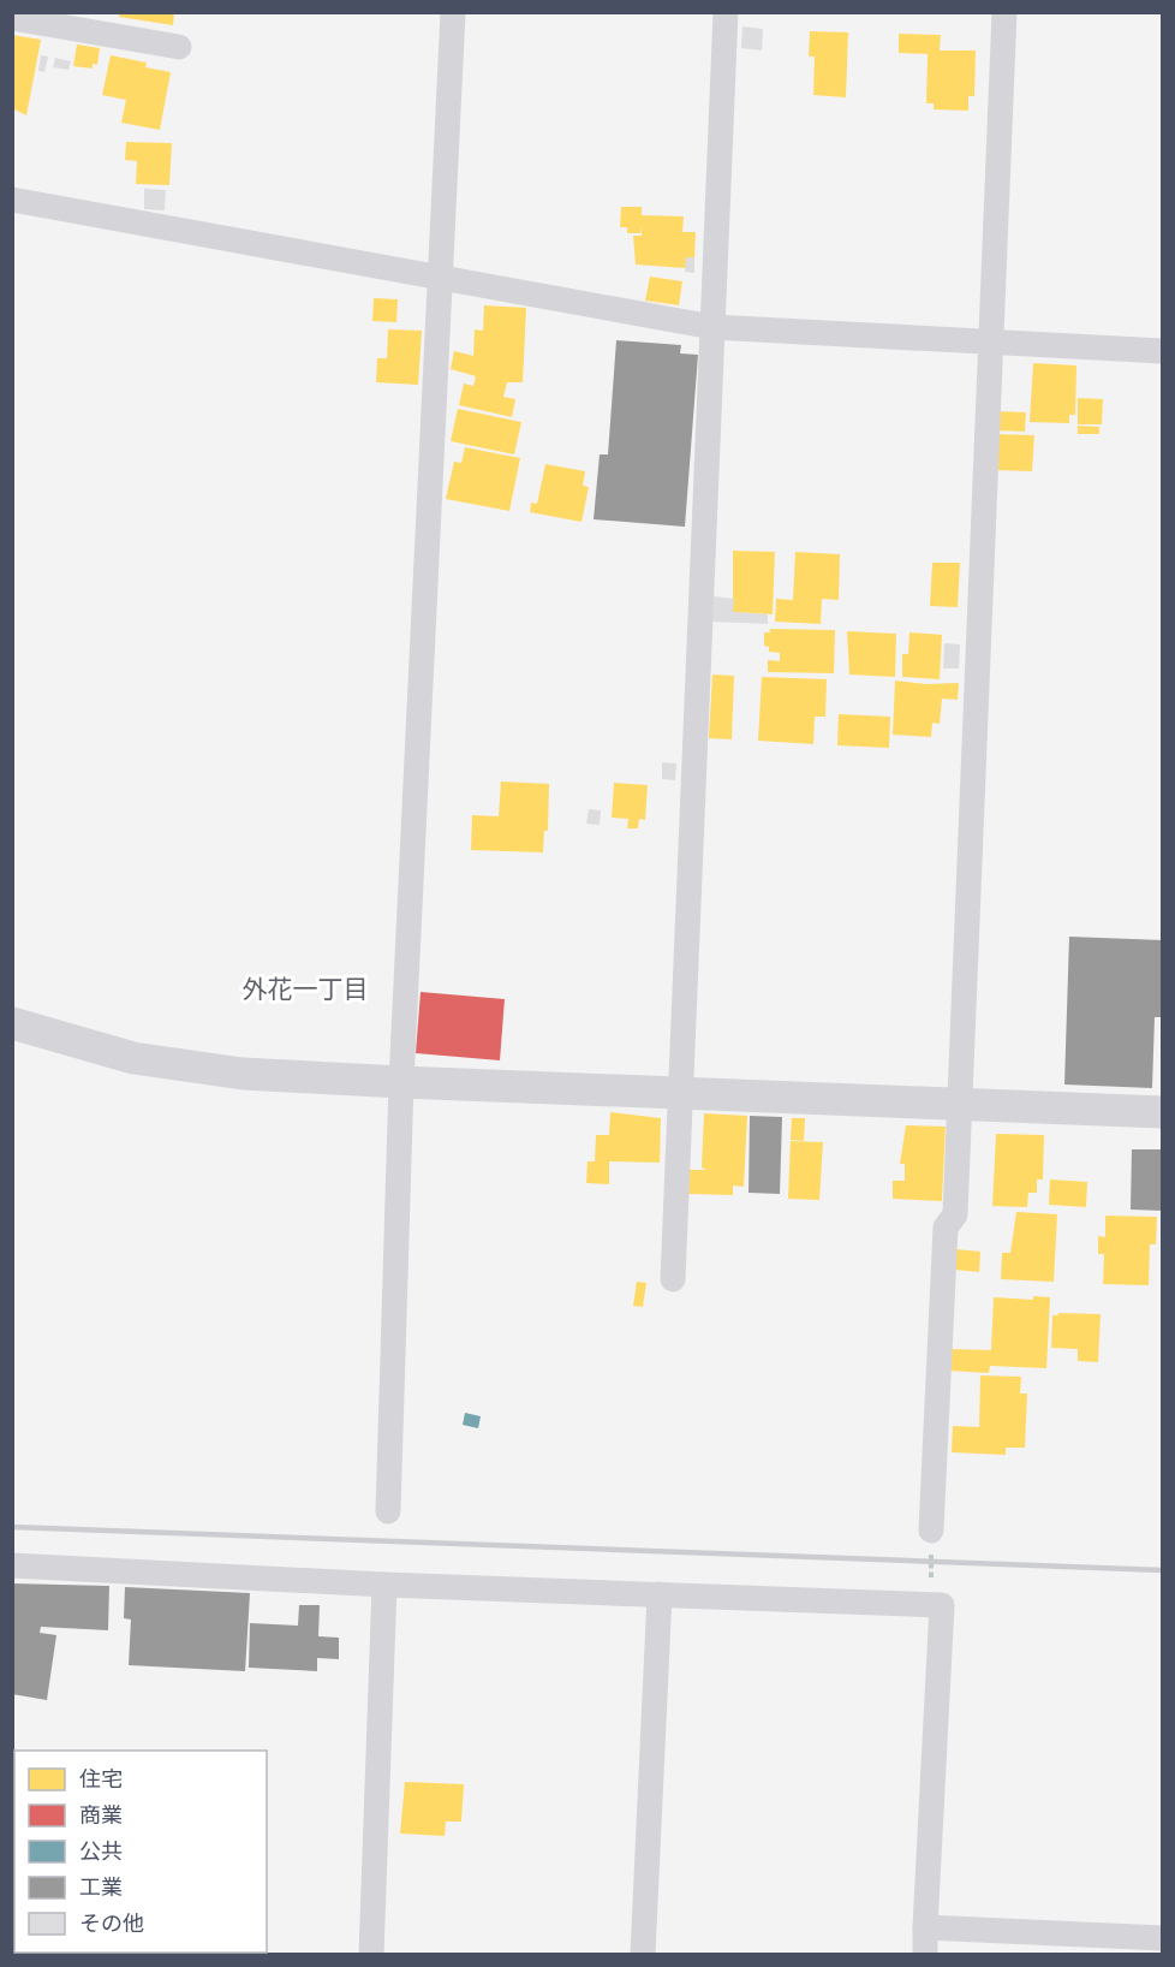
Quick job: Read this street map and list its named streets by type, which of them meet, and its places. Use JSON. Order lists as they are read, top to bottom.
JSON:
{
  "districts": ["外花一丁目"],
  "legend": [
    "住宅",
    "商業",
    "公共",
    "工業",
    "その他"
  ]
}
